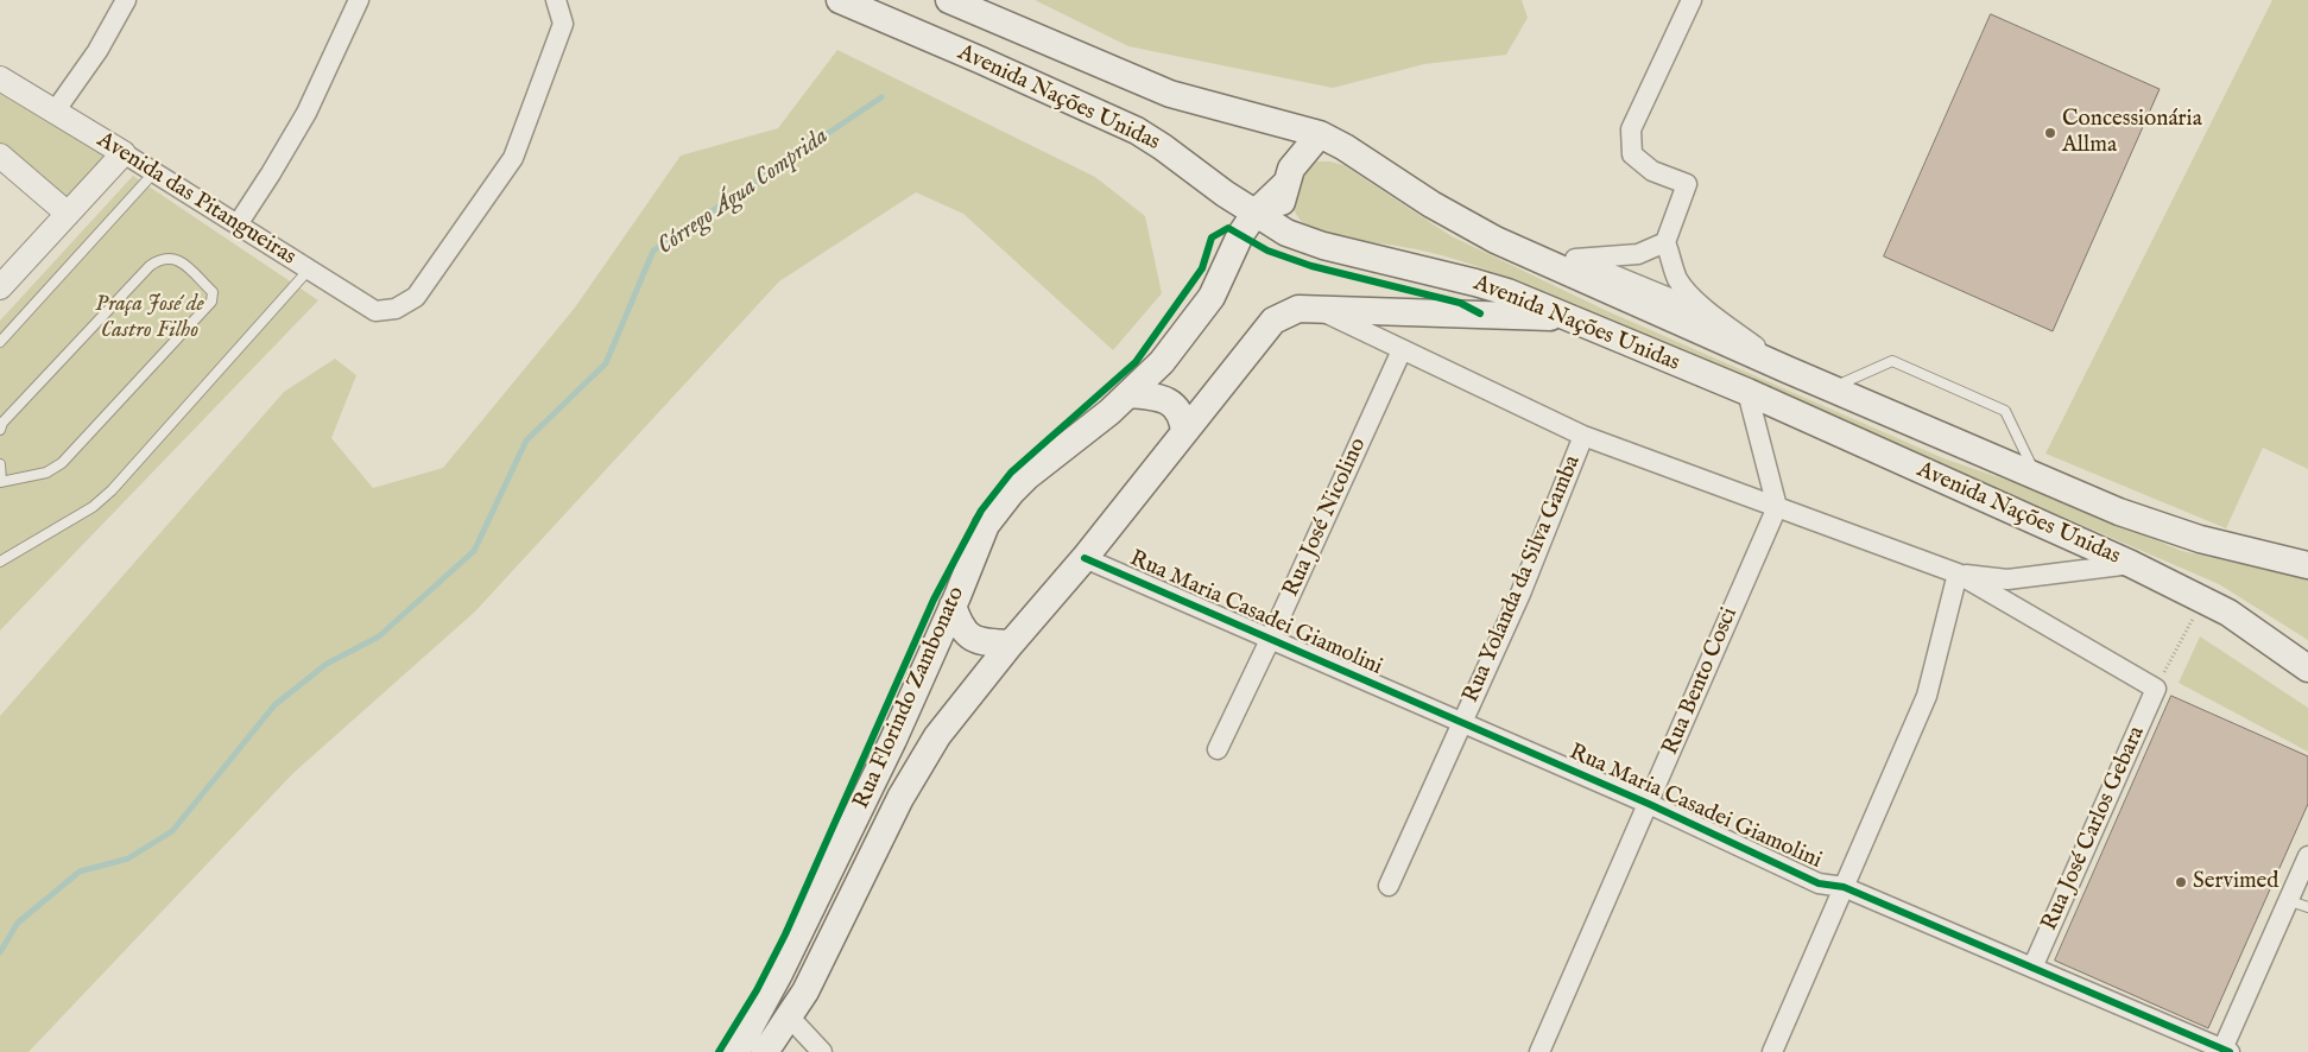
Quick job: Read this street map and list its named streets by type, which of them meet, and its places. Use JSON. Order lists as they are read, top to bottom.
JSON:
{
  "streets": {
    "main road": ["Avenida Nações Unidas", "Rua Florindo Zambonato"],
    "street": [
      "Avenida das Pitangueiras",
      "Rua José Nicolino",
      "Rua Yolanda da Silva Gamba",
      "Rua Maria Casadei Giamolini",
      "Rua Bento Cosci",
      "Rua José Carlos Gebara"
    ]
  },
  "crossings": [
    ["Avenida Nações Unidas", "Rua Florindo Zambonato"],
    ["Rua José Nicolino", "Rua Maria Casadei Giamolini"],
    ["Rua Yolanda da Silva Gamba", "Rua Maria Casadei Giamolini"],
    ["Rua Maria Casadei Giamolini", "Rua Bento Cosci"],
    ["Rua Maria Casadei Giamolini", "Rua Florindo Zambonato"],
    ["Rua Maria Casadei Giamolini", "Rua José Carlos Gebara"]
  ],
  "water": ["Córrego Água Comprida"],
  "parks": ["Praça José de Castro Filho"],
  "places": ["Concessionária Allma", "Servimed"]
}
